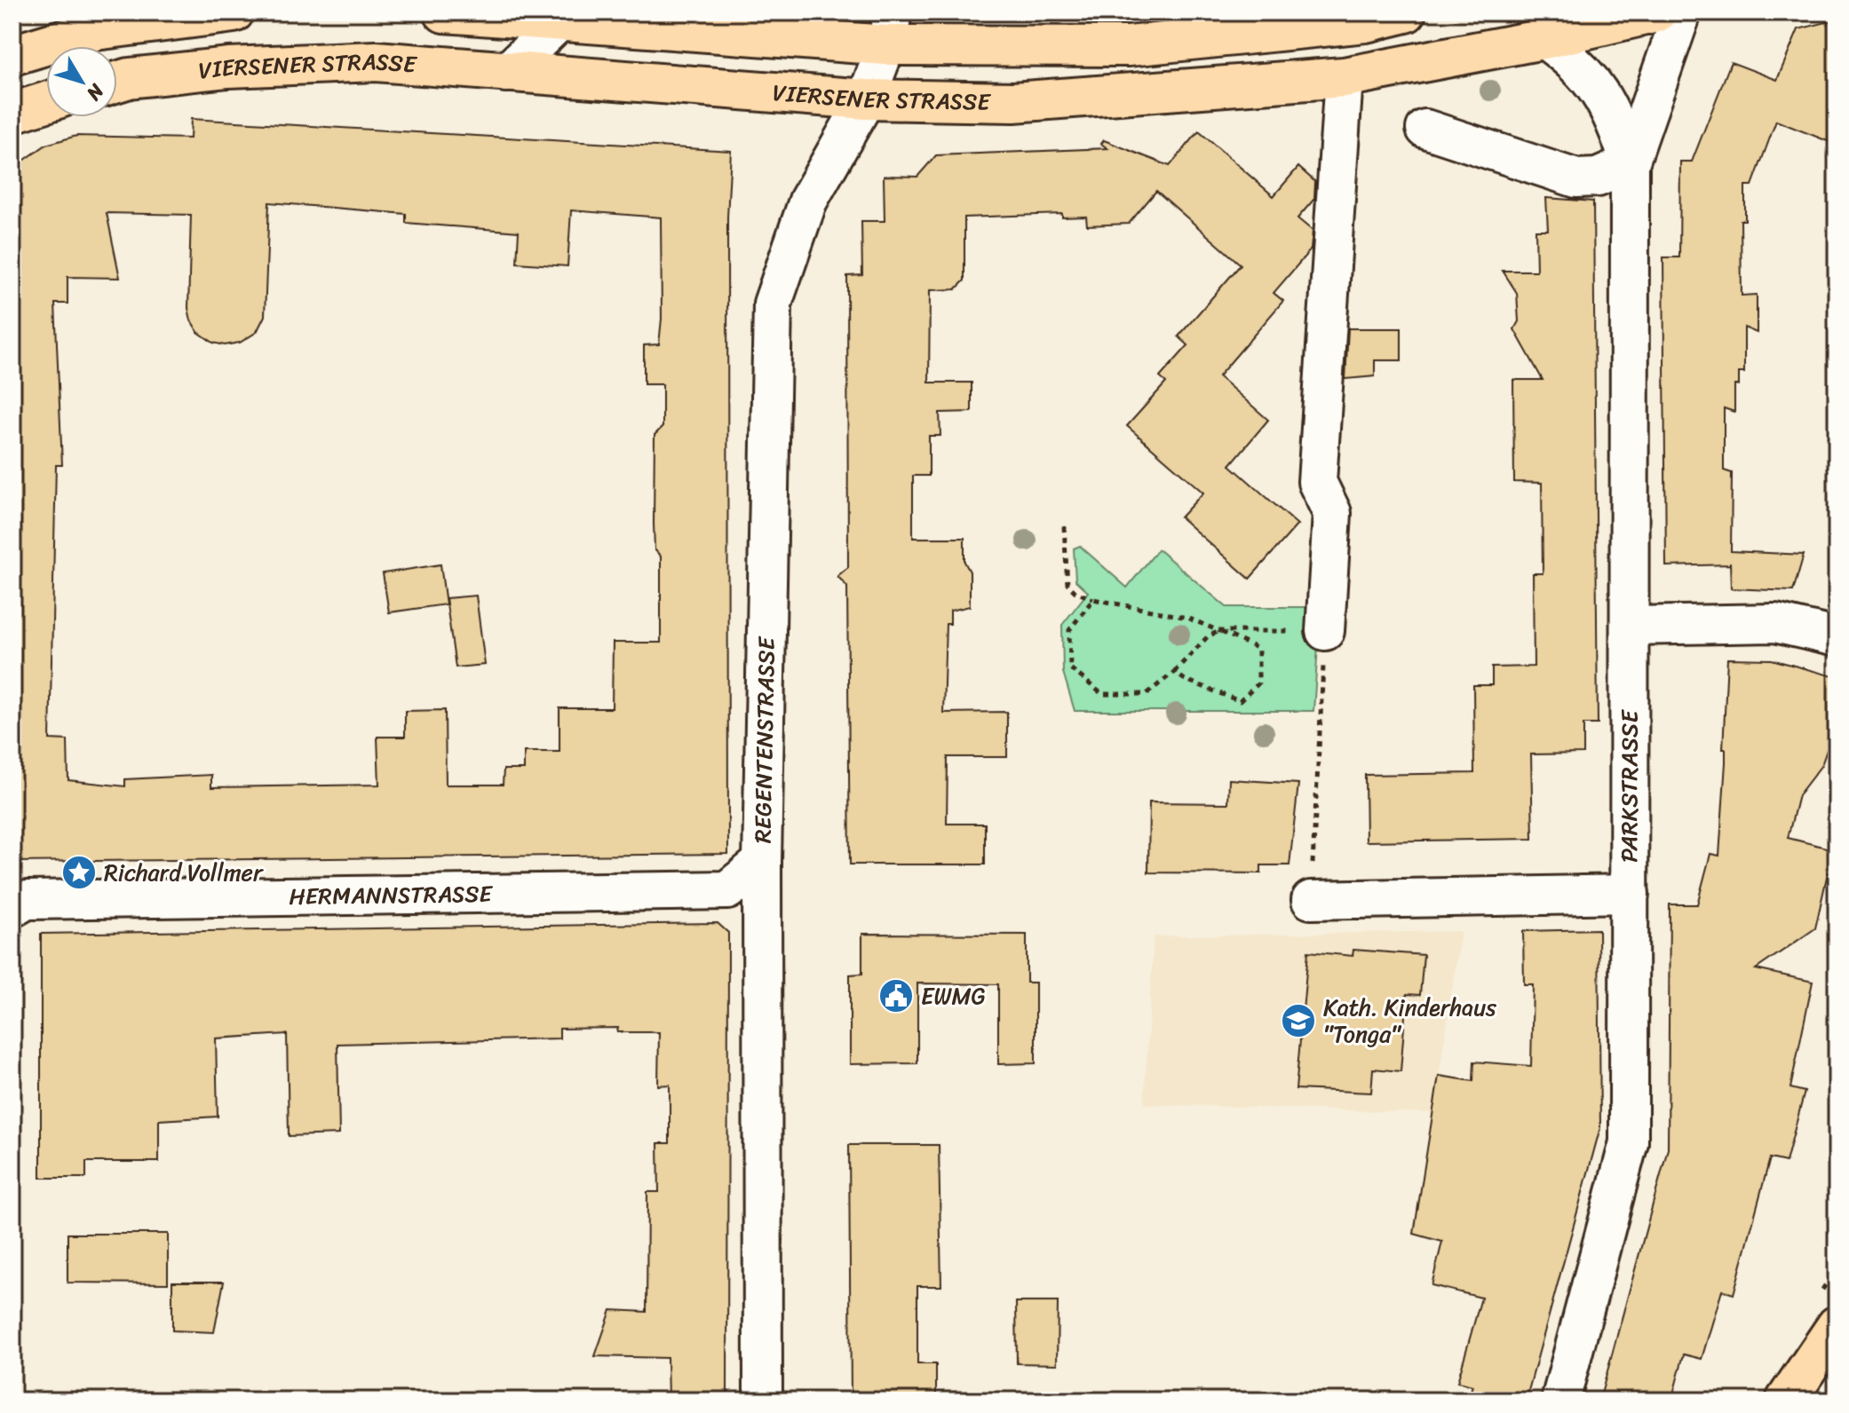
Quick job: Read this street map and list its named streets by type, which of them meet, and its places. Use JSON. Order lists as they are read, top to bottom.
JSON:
{
  "streets": {
    "main road": ["VIERSENER STRASSE"],
    "street": ["REGENTENSTRASSE", "PARKSTRASSE", "HERMANNSTRASSE"]
  },
  "crossings": [
    ["VIERSENER STRASSE", "REGENTENSTRASSE"],
    ["VIERSENER STRASSE", "PARKSTRASSE"],
    ["REGENTENSTRASSE", "HERMANNSTRASSE"]
  ],
  "places": {
    "place": ["Richard Vollmer"],
    "public building": ["EWMG"],
    "school or university": ["Kath. Kinderhaus \"Tonga\""]
  },
  "north": "bottom right"
}
